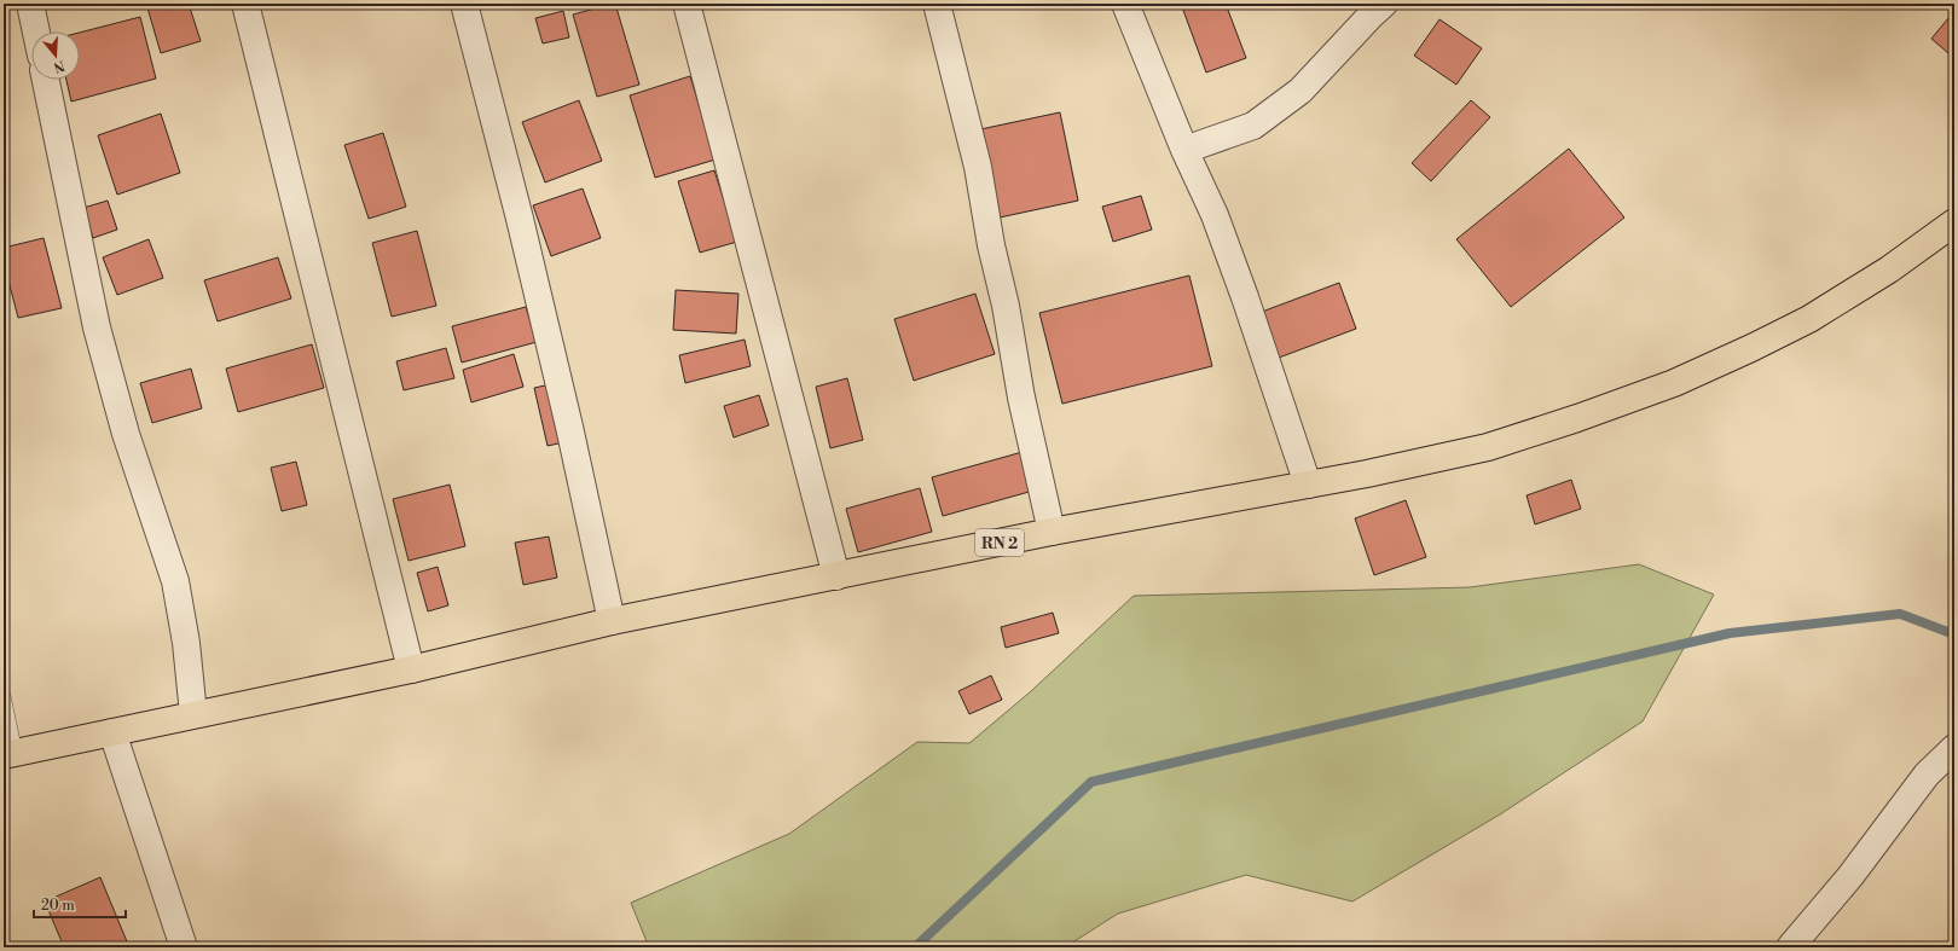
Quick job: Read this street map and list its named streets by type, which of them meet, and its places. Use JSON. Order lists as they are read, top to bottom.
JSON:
{
  "streets": {
    "highway": ["RN 2"]
  },
  "scale_bar": "20 m",
  "north": "bottom"
}
